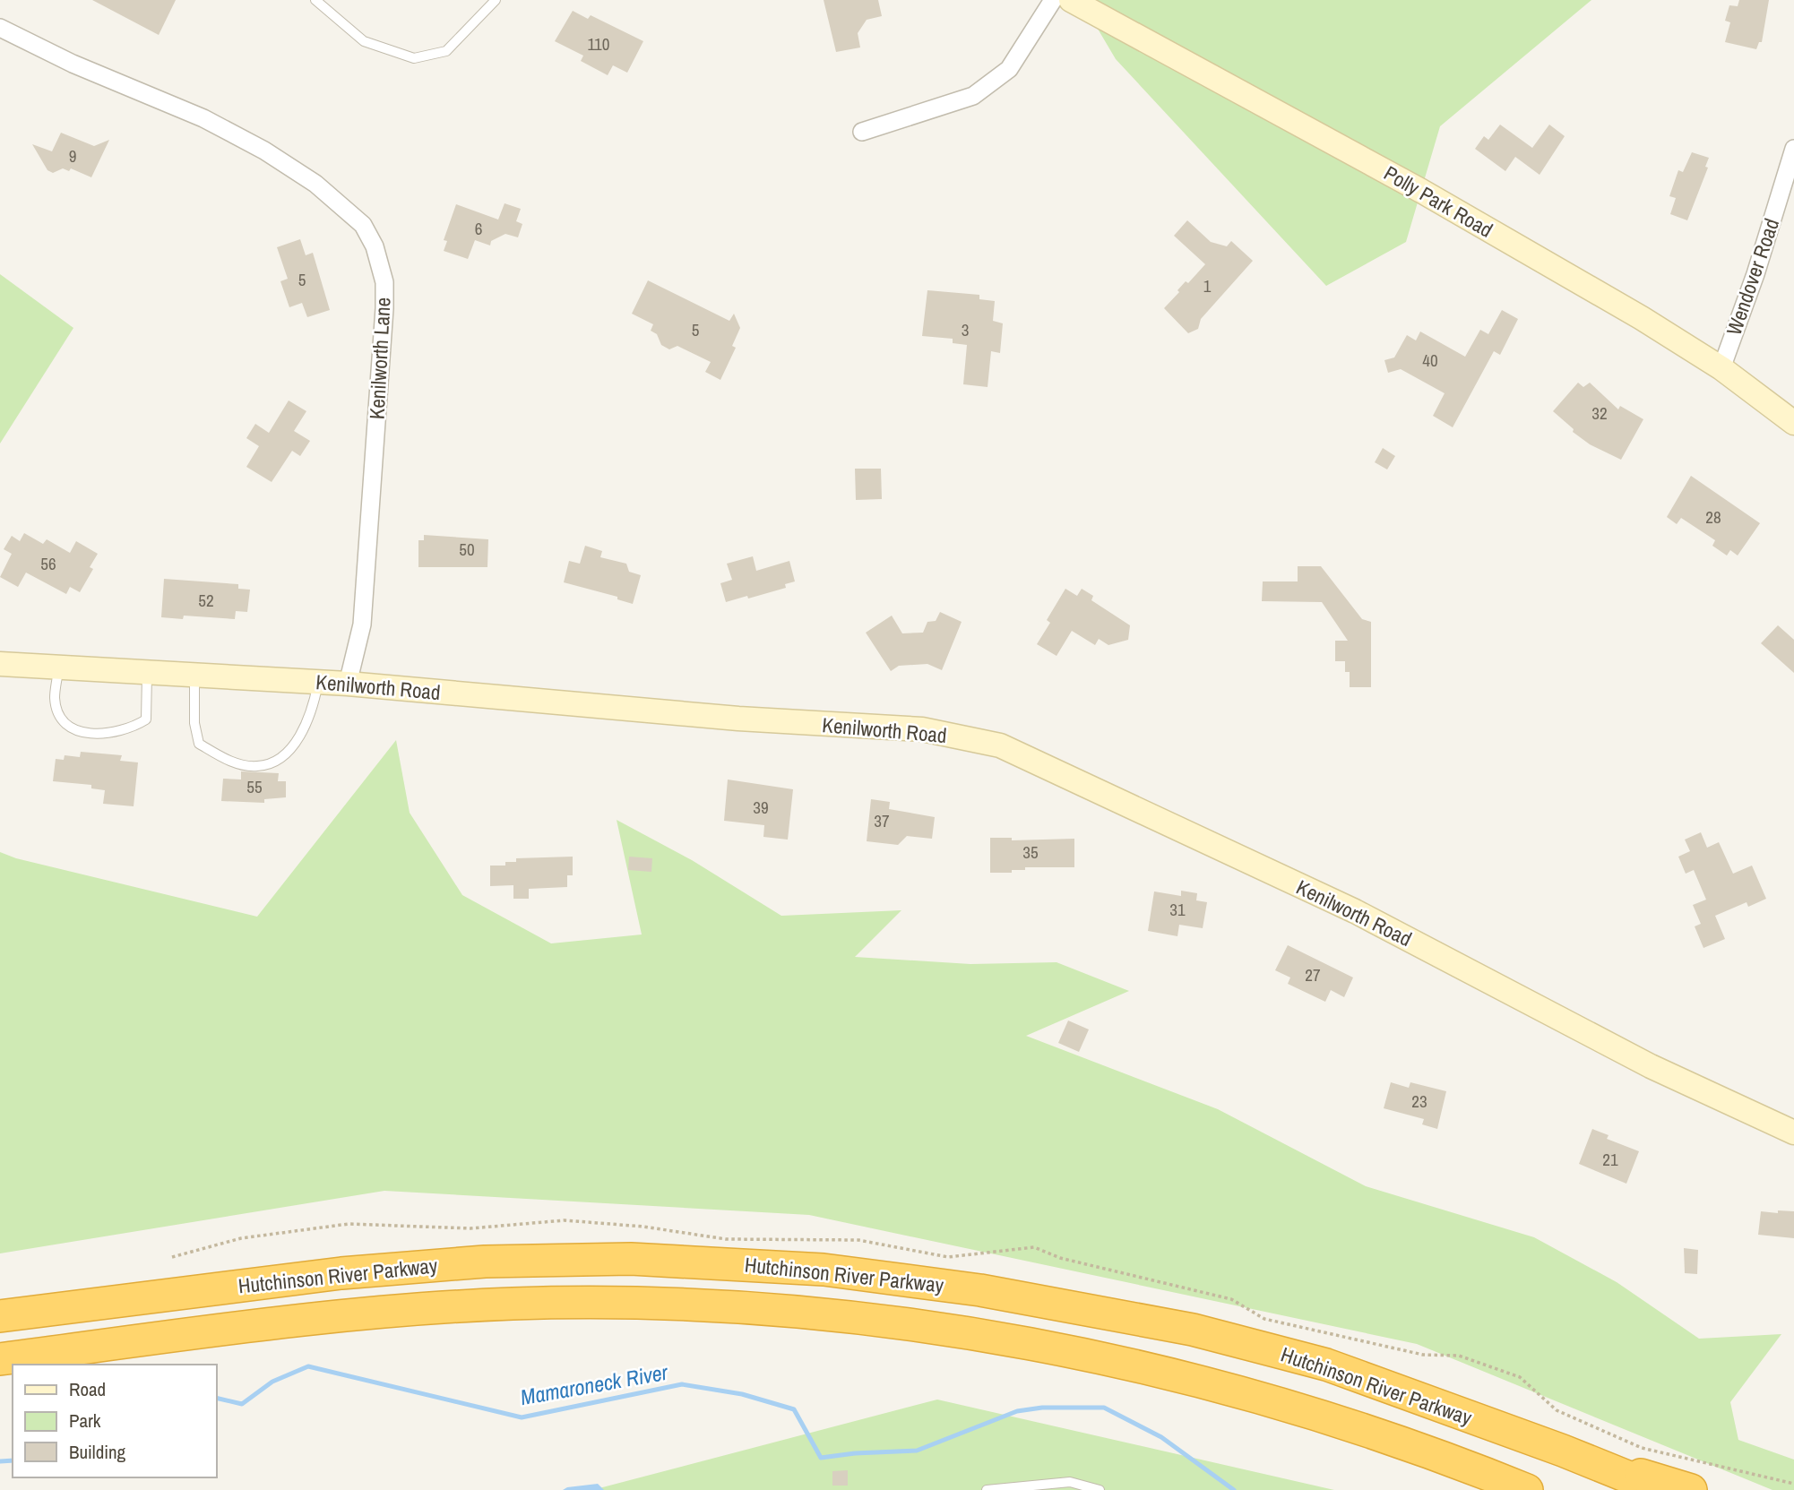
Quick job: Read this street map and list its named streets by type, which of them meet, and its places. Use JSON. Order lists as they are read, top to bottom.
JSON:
{
  "streets": {
    "highway": ["Hutchinson River Parkway"],
    "street": [
      "Polly Park Road",
      "Wendover Road",
      "Kenilworth Lane",
      "Kenilworth Road"
    ]
  },
  "crossings": [
    ["Polly Park Road", "Wendover Road"],
    ["Kenilworth Lane", "Kenilworth Road"]
  ],
  "water": ["Mamaroneck River"],
  "house_numbers": [
    "110",
    "9",
    "6",
    "5",
    "1",
    "5",
    "3",
    "40",
    "32",
    "28",
    "50",
    "56",
    "52",
    "55",
    "39",
    "37",
    "35",
    "31",
    "27",
    "23",
    "21"
  ],
  "legend": ["Road", "Park", "Building"]
}
